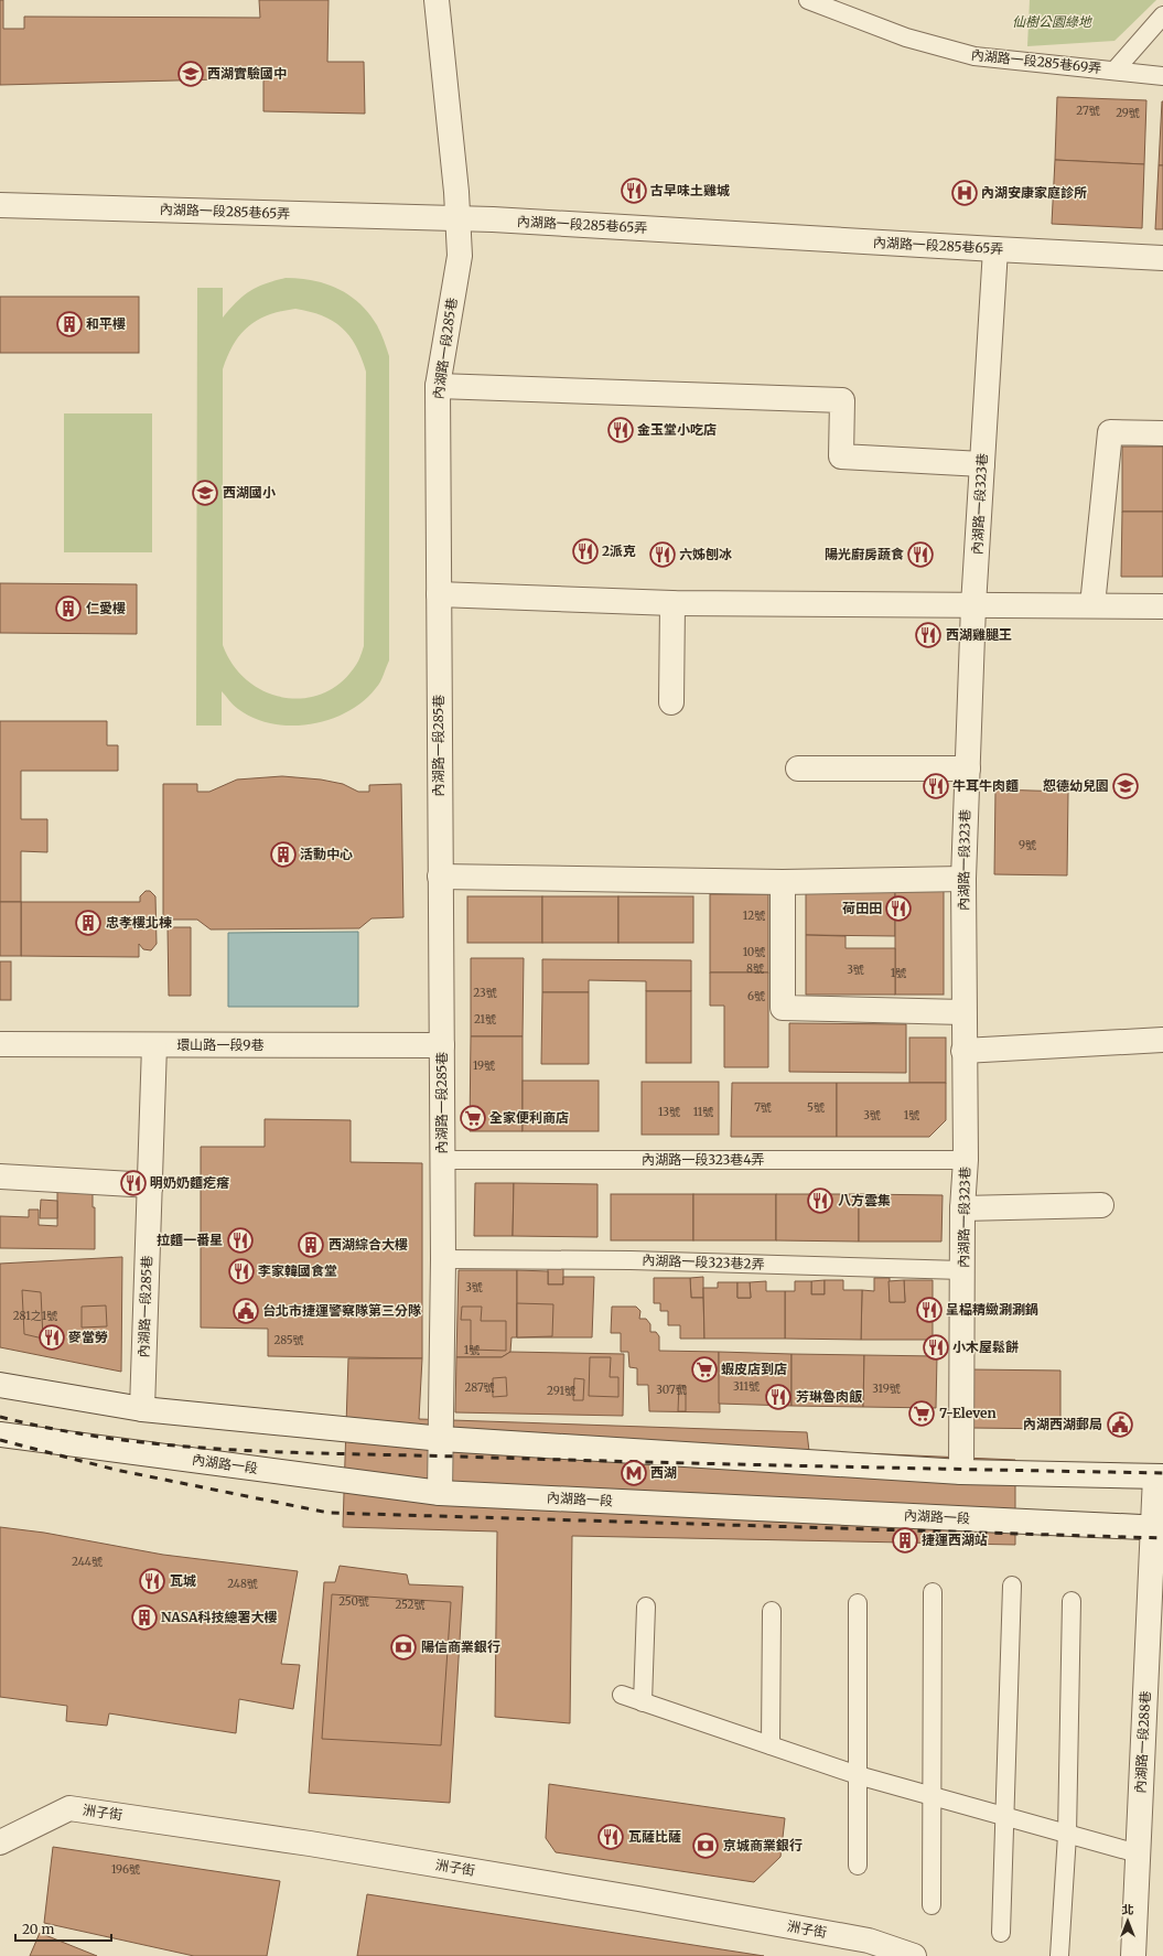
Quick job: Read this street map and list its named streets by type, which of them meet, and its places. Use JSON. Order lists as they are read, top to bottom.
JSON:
{
  "streets": {
    "street": [
      "內湖路一段285巷65弄",
      "內湖路一段285巷",
      "內湖路一段323巷",
      "環山路一段9巷",
      "內湖路一段",
      "內湖路一段288巷",
      "洲子街"
    ],
    "lane": ["內湖路一段285巷69弄", "內湖路一段323巷4弄", "內湖路一段323巷2弄"]
  },
  "crossings": [
    ["內湖路一段285巷65弄", "內湖路一段285巷"],
    ["內湖路一段285巷65弄", "內湖路一段323巷"],
    ["內湖路一段285巷", "環山路一段9巷"],
    ["內湖路一段285巷", "內湖路一段323巷4弄"],
    ["內湖路一段285巷", "內湖路一段323巷2弄"],
    ["內湖路一段285巷", "內湖路一段"],
    ["內湖路一段323巷", "內湖路一段323巷4弄"],
    ["內湖路一段323巷", "內湖路一段323巷2弄"],
    ["內湖路一段", "內湖路一段288巷"]
  ],
  "parks": ["仙樹公園綠地"],
  "places": {
    "school or university": ["西湖實驗國中", "西湖國小", "恕德幼兒園"],
    "restaurant": [
      "古早味土雞城",
      "金玉堂小吃店",
      "2派克",
      "六姊刨冰",
      "陽光廚房蔬食",
      "西湖雞腿王",
      "牛耳牛肉麵",
      "荷田田",
      "明奶奶麵疙瘩",
      "八方雲集",
      "拉麵一番星",
      "李家韓國食堂",
      "呈榀精緻涮涮鍋",
      "麥當勞",
      "小木屋鬆餅",
      "芳琳魯肉飯",
      "瓦城",
      "瓦薩比薩"
    ],
    "hospital": ["內湖安康家庭診所"],
    "building": [
      "和平樓",
      "仁愛樓",
      "活動中心",
      "忠孝樓北棟",
      "西湖綜合大樓",
      "捷運西湖站",
      "NASA科技總署大樓"
    ],
    "supermarket": ["全家便利商店", "蝦皮店到店", "7-Eleven"],
    "public building": ["台北市捷運警察隊第三分隊", "內湖西湖郵局"],
    "metro station": ["西湖"],
    "bank": ["陽信商業銀行", "京城商業銀行"]
  },
  "house_numbers": [
    "27號",
    "29號",
    "9號",
    "12號",
    "10號",
    "8號",
    "3號",
    "1號",
    "23號",
    "6號",
    "21號",
    "19號",
    "7號",
    "5號",
    "13號",
    "11號",
    "3號",
    "1號",
    "3號",
    "281之1號",
    "285號",
    "1號",
    "311號",
    "287號",
    "319號",
    "307號",
    "291號",
    "244號",
    "248號",
    "250號",
    "252號",
    "196號"
  ],
  "scale_bar": "20 m",
  "north": "top"
}
